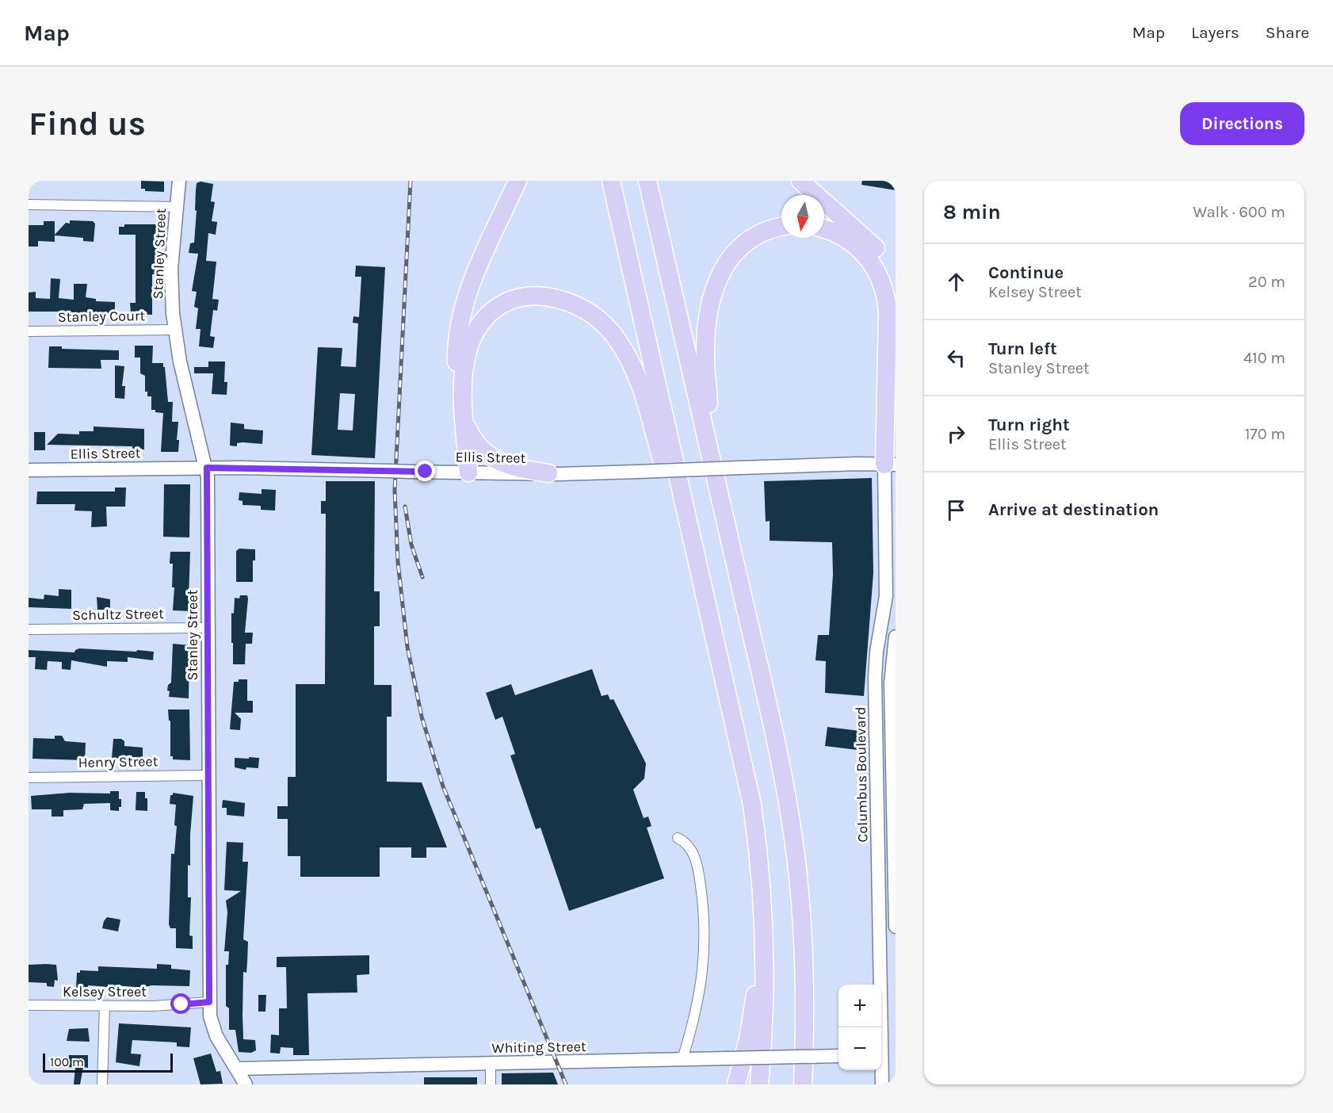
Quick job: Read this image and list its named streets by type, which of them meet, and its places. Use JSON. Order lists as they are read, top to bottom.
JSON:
{
  "streets": {
    "street": [
      "Stanley Street",
      "Stanley Court",
      "Ellis Street",
      "Schultz Street",
      "Henry Street",
      "Columbus Boulevard",
      "Kelsey Street",
      "Whiting Street"
    ]
  },
  "crossings": [
    ["Stanley Street", "Stanley Court"],
    ["Stanley Street", "Ellis Street"],
    ["Stanley Street", "Schultz Street"],
    ["Stanley Street", "Henry Street"],
    ["Stanley Street", "Kelsey Street"],
    ["Stanley Street", "Whiting Street"],
    ["Ellis Street", "Columbus Boulevard"]
  ],
  "scale_bar": "100 m",
  "north": "bottom",
  "page": {
    "header": "Map",
    "nav": ["Map", "Layers", "Share"],
    "buttons": "Directions",
    "title": "Find us",
    "heading": ["8 min", "Walk · 600 m"],
    "list": [
      ["Continue", "Kelsey Street", "20 m"],
      ["Turn left", "Stanley Street", "410 m"],
      ["Turn right", "Ellis Street", "170 m"],
      "Arrive at destination"
    ],
    "map_buttons": ["+", "−"],
    "scale": "100 m"
  }
}
